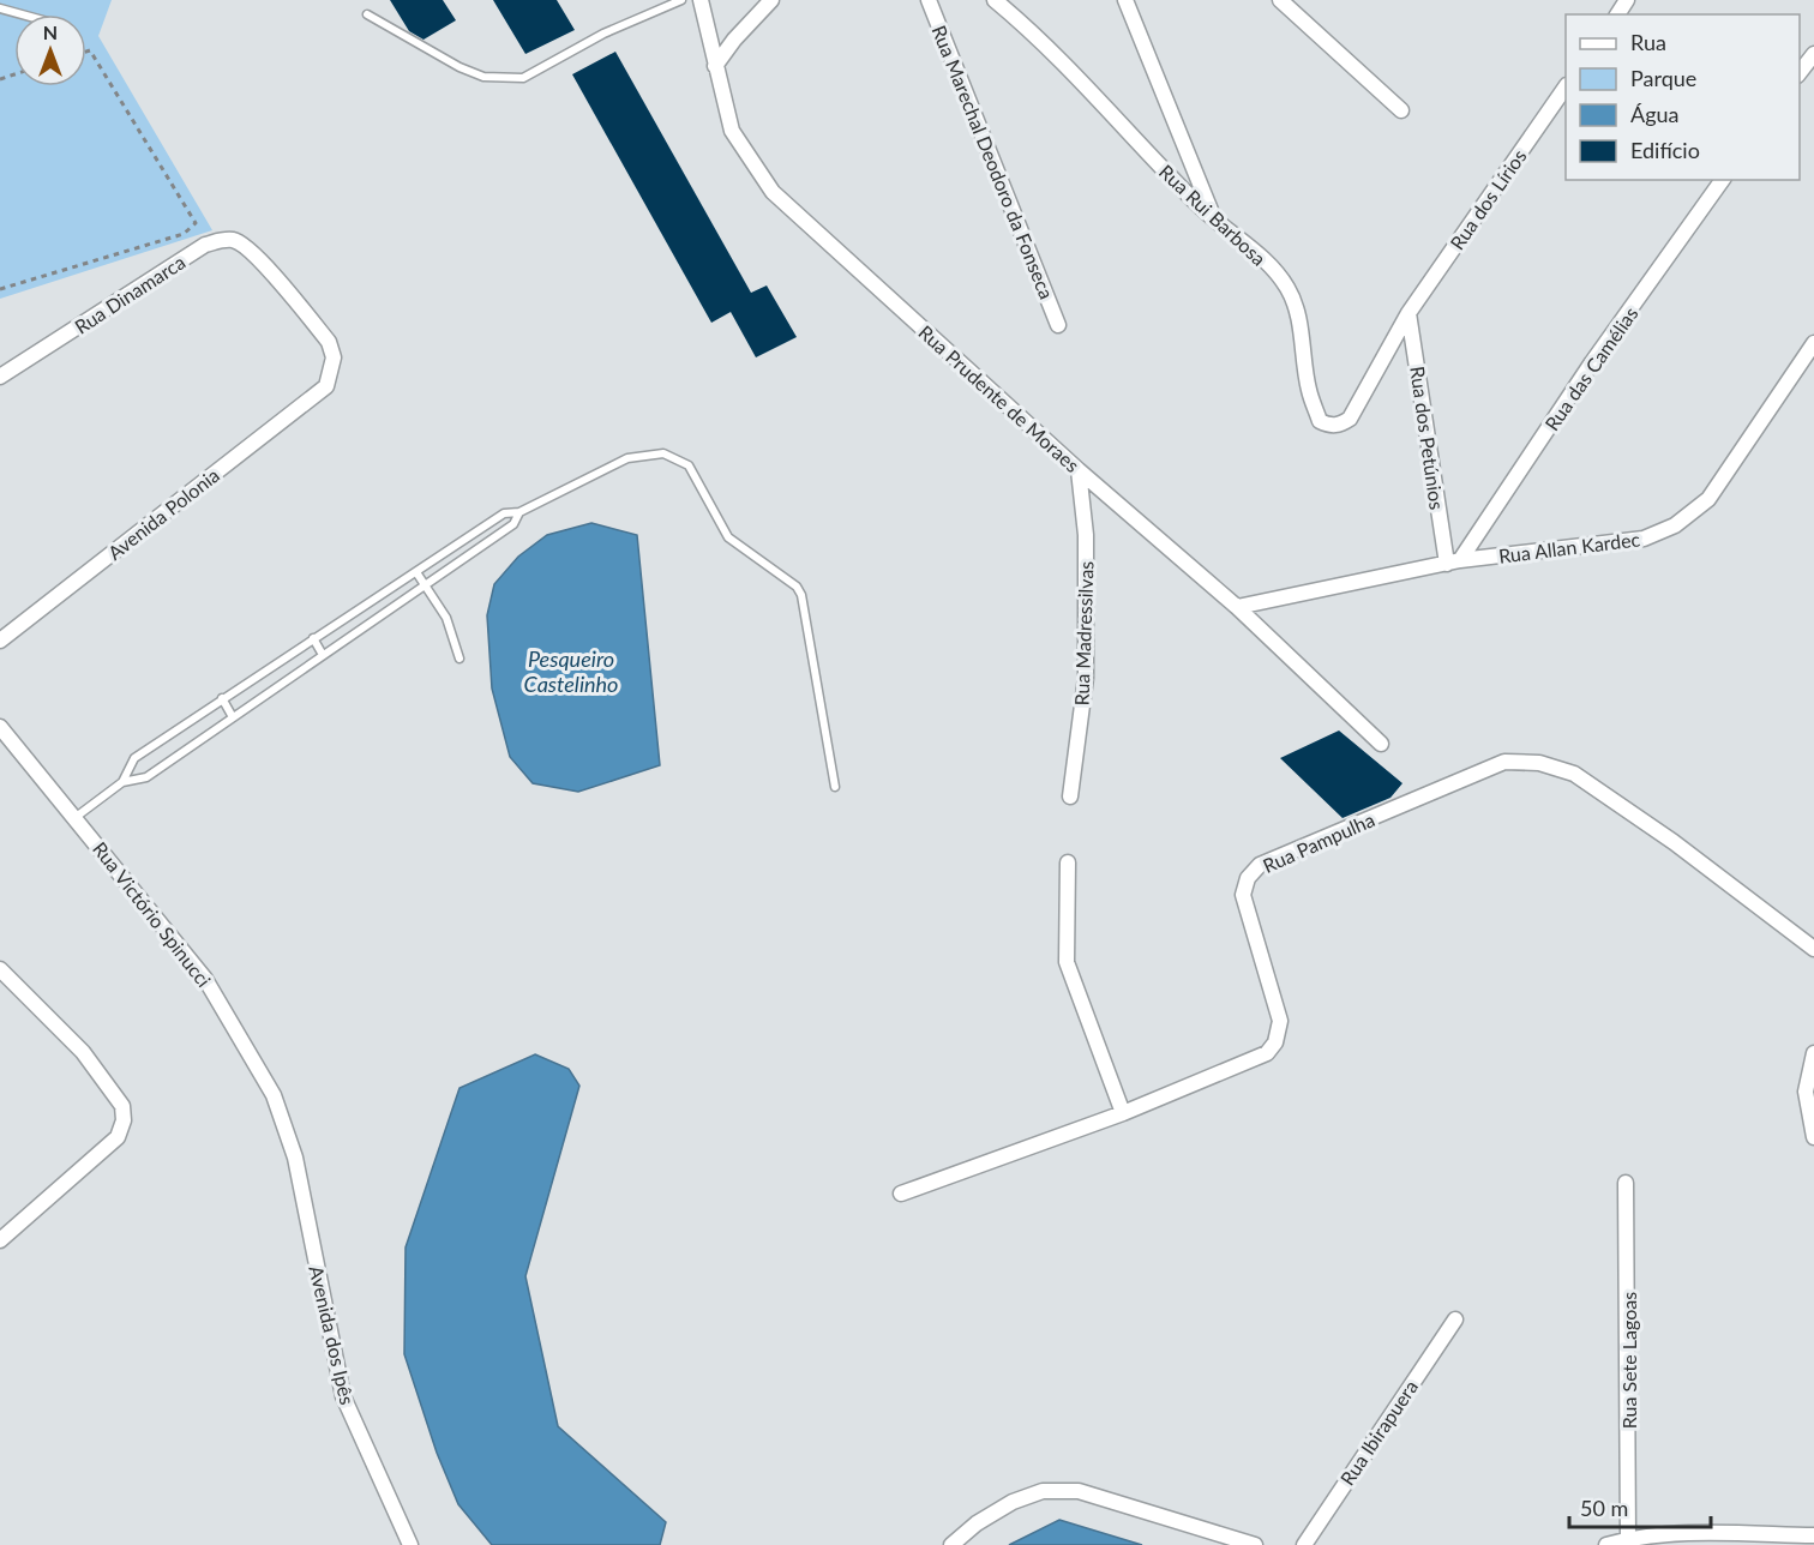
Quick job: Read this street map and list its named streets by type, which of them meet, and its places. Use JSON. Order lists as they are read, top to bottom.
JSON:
{
  "streets": {
    "street": [
      "Rua Marechal Deodoro da Fonseca",
      "Rua dos Lírios",
      "Rua Rui Barbosa",
      "Rua Dinamarca",
      "Rua das Camélias",
      "Rua Prudente de Moraes",
      "Rua dos Petúnios",
      "Avenida Polonia",
      "Rua Allan Kardec",
      "Rua Madressilvas",
      "Rua Pampulha",
      "Rua Victório Spinucci",
      "Avenida dos Ipês",
      "Rua Sete Lagoas",
      "Rua Ibirapuera"
    ]
  },
  "crossings": [
    ["Rua dos Lírios", "Rua Rui Barbosa"],
    ["Rua dos Lírios", "Rua dos Petúnios"],
    ["Rua Rui Barbosa", "Rua dos Petúnios"],
    ["Rua Dinamarca", "Avenida Polonia"],
    ["Rua das Camélias", "Rua dos Petúnios"],
    ["Rua das Camélias", "Rua Allan Kardec"],
    ["Rua Prudente de Moraes", "Rua Allan Kardec"],
    ["Rua Prudente de Moraes", "Rua Madressilvas"],
    ["Rua dos Petúnios", "Rua Allan Kardec"],
    ["Rua Victório Spinucci", "Avenida dos Ipês"]
  ],
  "water": ["Pesqueiro Castelinho"],
  "legend": [
    "Rua",
    "Parque",
    "Água",
    "Edifício"
  ],
  "scale_bar": "50 m",
  "north": "top"
}
